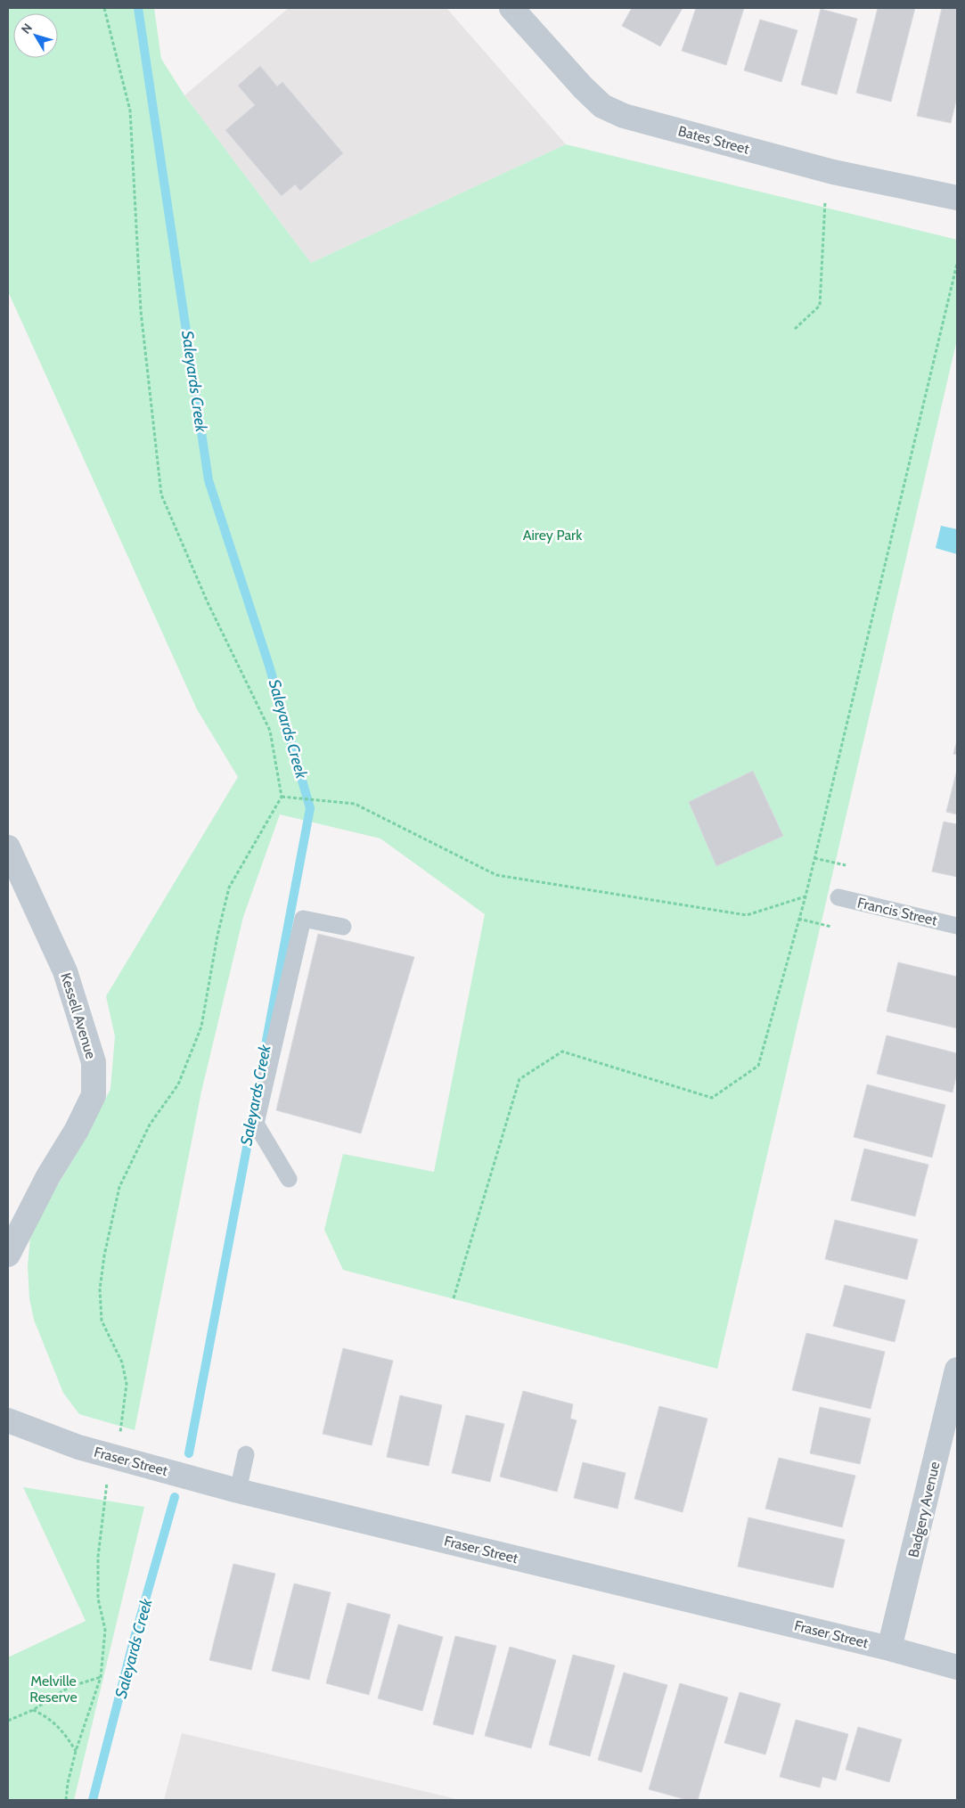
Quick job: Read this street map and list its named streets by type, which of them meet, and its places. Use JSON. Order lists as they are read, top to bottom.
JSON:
{
  "streets": {
    "street": [
      "Bates Street",
      "Kessell Avenue",
      "Fraser Street",
      "Badgery Avenue"
    ],
    "lane": ["Francis Street"]
  },
  "crossings": [
    ["Fraser Street", "Badgery Avenue"]
  ],
  "water": ["Saleyards Creek"],
  "parks": ["Airey Park", "Melville Reserve"],
  "north": "top left"
}
